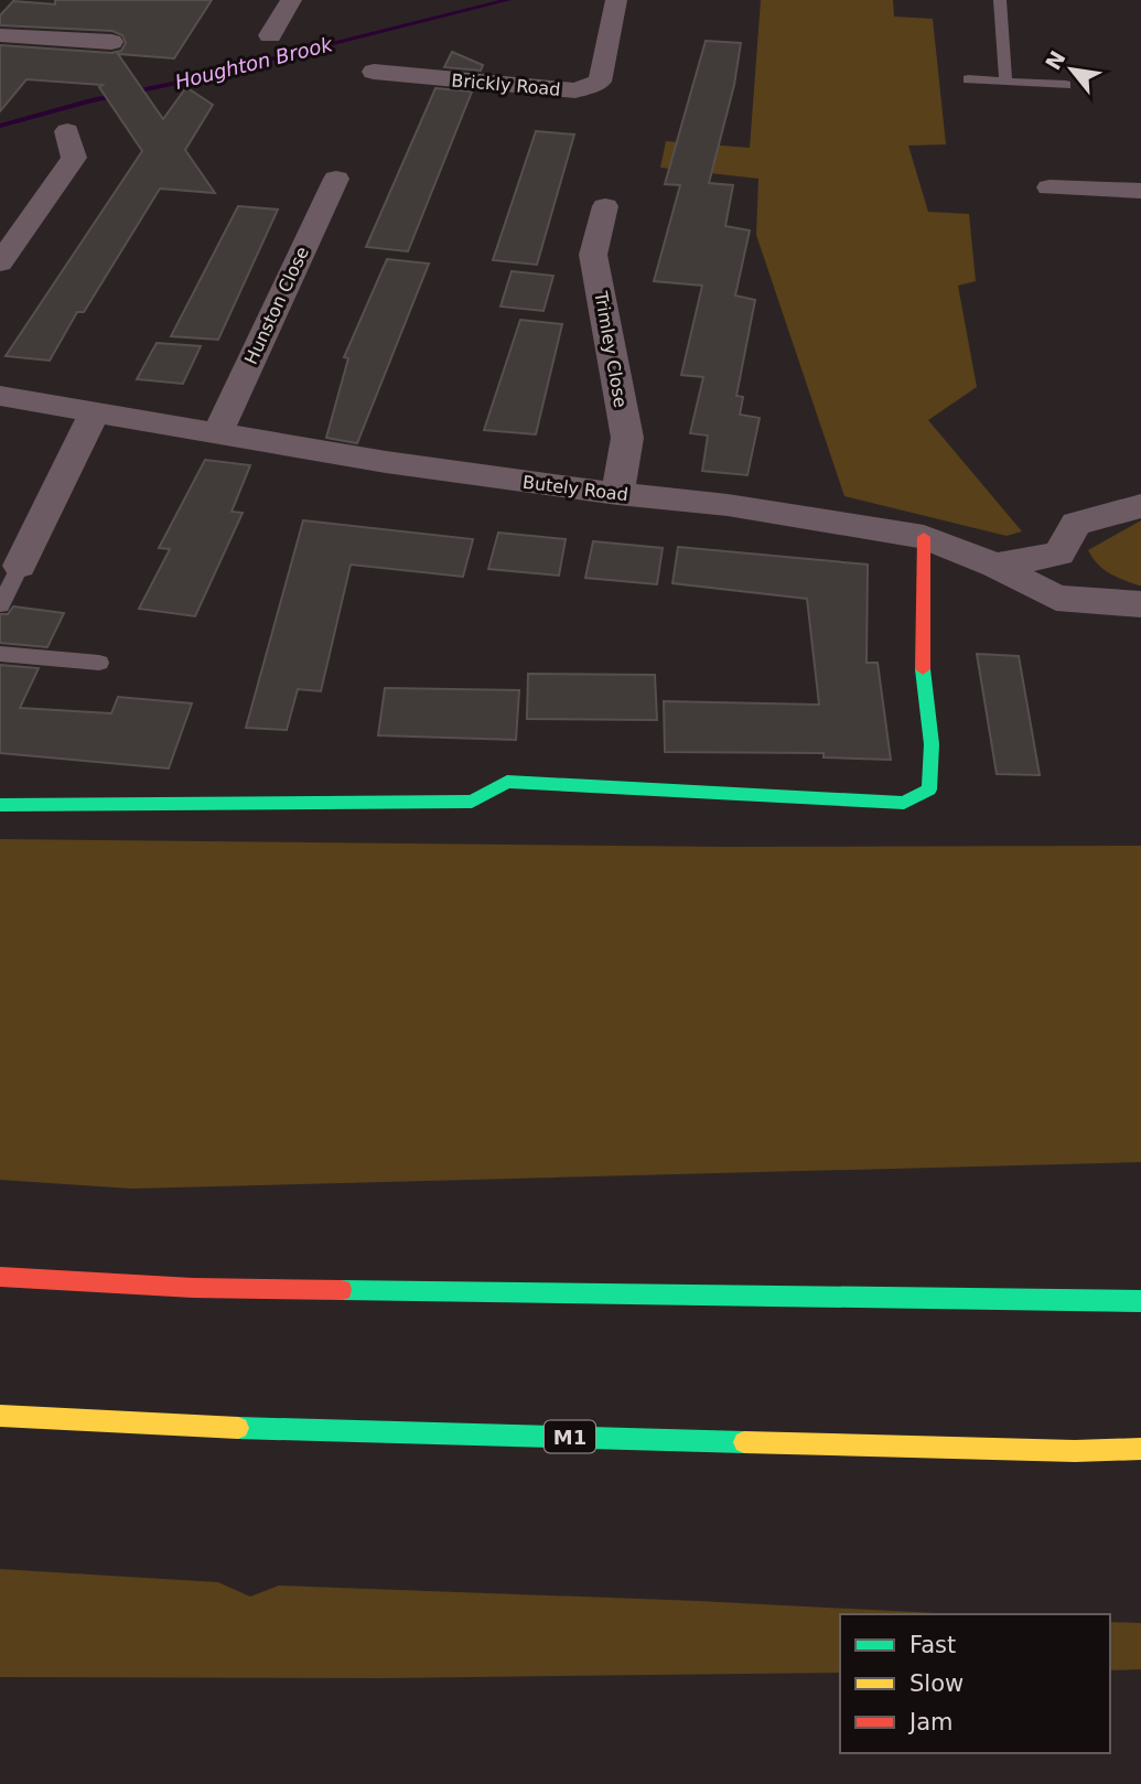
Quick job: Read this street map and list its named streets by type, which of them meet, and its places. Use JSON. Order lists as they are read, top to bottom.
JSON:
{
  "streets": {
    "main road": ["M1"],
    "street": [
      "Brickly Road",
      "Hunston Close",
      "Trimley Close",
      "Butely Road"
    ]
  },
  "crossings": [
    ["Hunston Close", "Butely Road"],
    ["Trimley Close", "Butely Road"]
  ],
  "water": ["Houghton Brook"],
  "legend": ["Fast", "Slow", "Jam"],
  "north": "top left"
}
